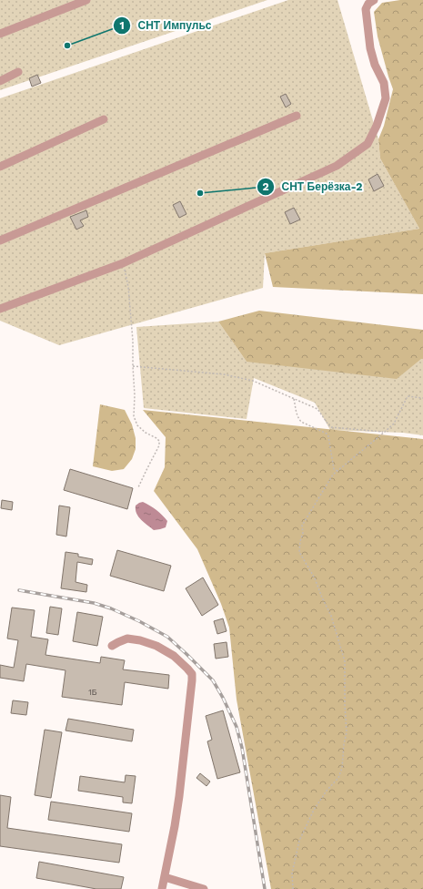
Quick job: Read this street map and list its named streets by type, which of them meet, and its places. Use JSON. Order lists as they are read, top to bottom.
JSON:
{
  "places": ["СНТ Импульс", "СНТ Берёзка-2"],
  "house_numbers": ["1Б"]
}
